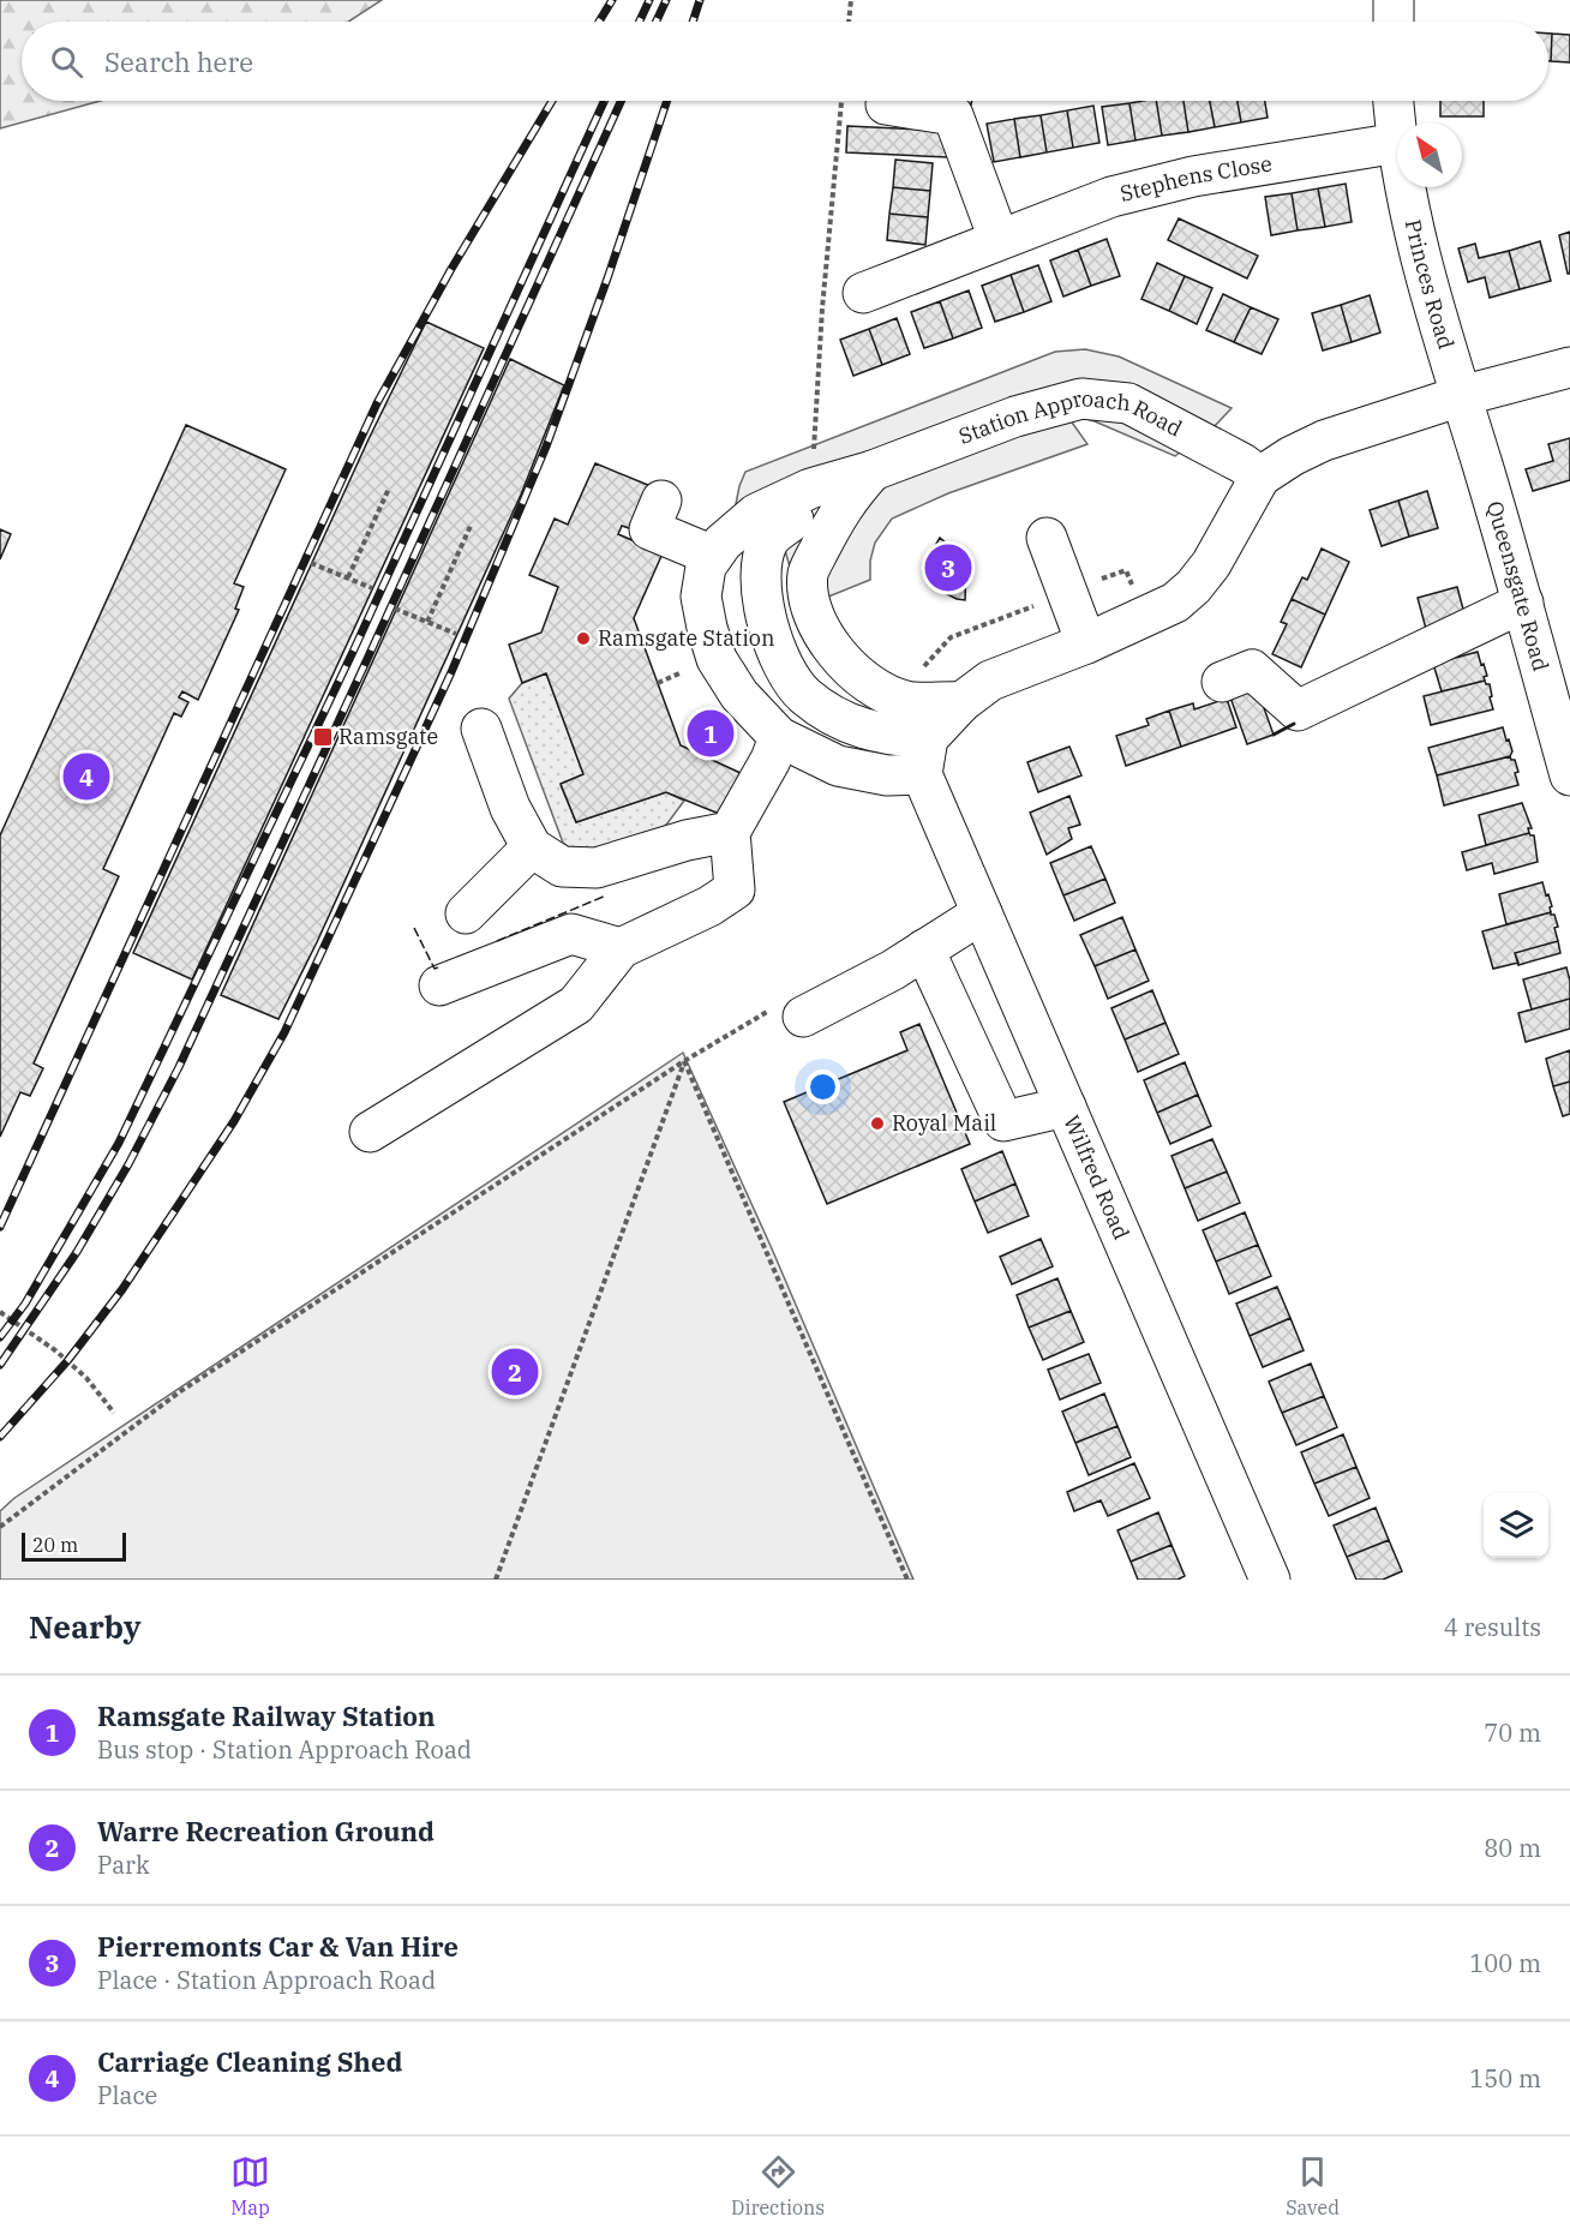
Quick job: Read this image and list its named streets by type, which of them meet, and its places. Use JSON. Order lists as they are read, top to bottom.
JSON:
{
  "streets": {
    "street": [
      "Stephens Close",
      "Princes Road",
      "Station Approach Road",
      "Queensgate Road",
      "Wilfred Road"
    ]
  },
  "crossings": [
    ["Princes Road", "Queensgate Road"],
    ["Station Approach Road", "Wilfred Road"]
  ],
  "places": {
    "other": ["Ramsgate Station", "Royal Mail"],
    "transit": ["Ramsgate"]
  },
  "scale_bar": "20 m",
  "north": "top left",
  "page": {
    "search": "Search here",
    "pins": [
      "3",
      "1",
      "4",
      "2"
    ],
    "scale": "20 m",
    "heading": ["Nearby", "4 results"],
    "list": [
      {
        "mark": "1",
        "name": "Ramsgate Railway Station",
        "note": "Bus stop · Station Approach Road",
        "value": "70 m"
      },
      {
        "mark": "2",
        "name": "Warre Recreation Ground",
        "note": "Park",
        "value": "80 m"
      },
      {
        "mark": "3",
        "name": "Pierremonts Car & Van Hire",
        "note": "Place · Station Approach Road",
        "value": "100 m"
      },
      {
        "mark": "4",
        "name": "Carriage Cleaning Shed",
        "note": "Place",
        "value": "150 m"
      }
    ],
    "nav": ["Map", "Directions", "Saved"]
  }
}
